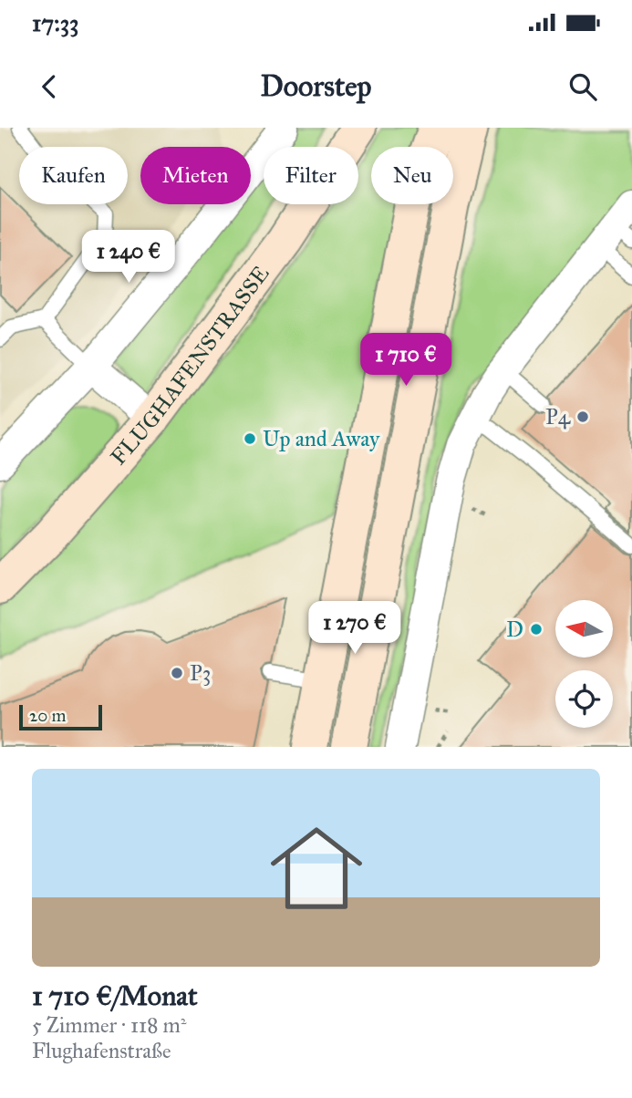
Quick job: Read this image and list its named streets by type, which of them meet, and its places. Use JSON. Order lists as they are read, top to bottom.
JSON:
{
  "streets": {
    "main road": ["FLUGHAFENSTRASSE"]
  },
  "places": [
    "P4",
    "Up and Away",
    "D",
    "P3"
  ],
  "scale_bar": "20 m",
  "north": "left",
  "page": {
    "status": "17:33",
    "header": "Doorstep",
    "chip": [
      "Kaufen",
      "Mieten",
      "Filter",
      "Neu"
    ],
    "price": ["1 240 €", "1 710 €", "1 270 €"],
    "scale": "20 m",
    "list": [
      {
        "name": "1 710 €/Monat",
        "note": "5 Zimmer · 118 m² · Flughafenstraße"
      }
    ]
  }
}
